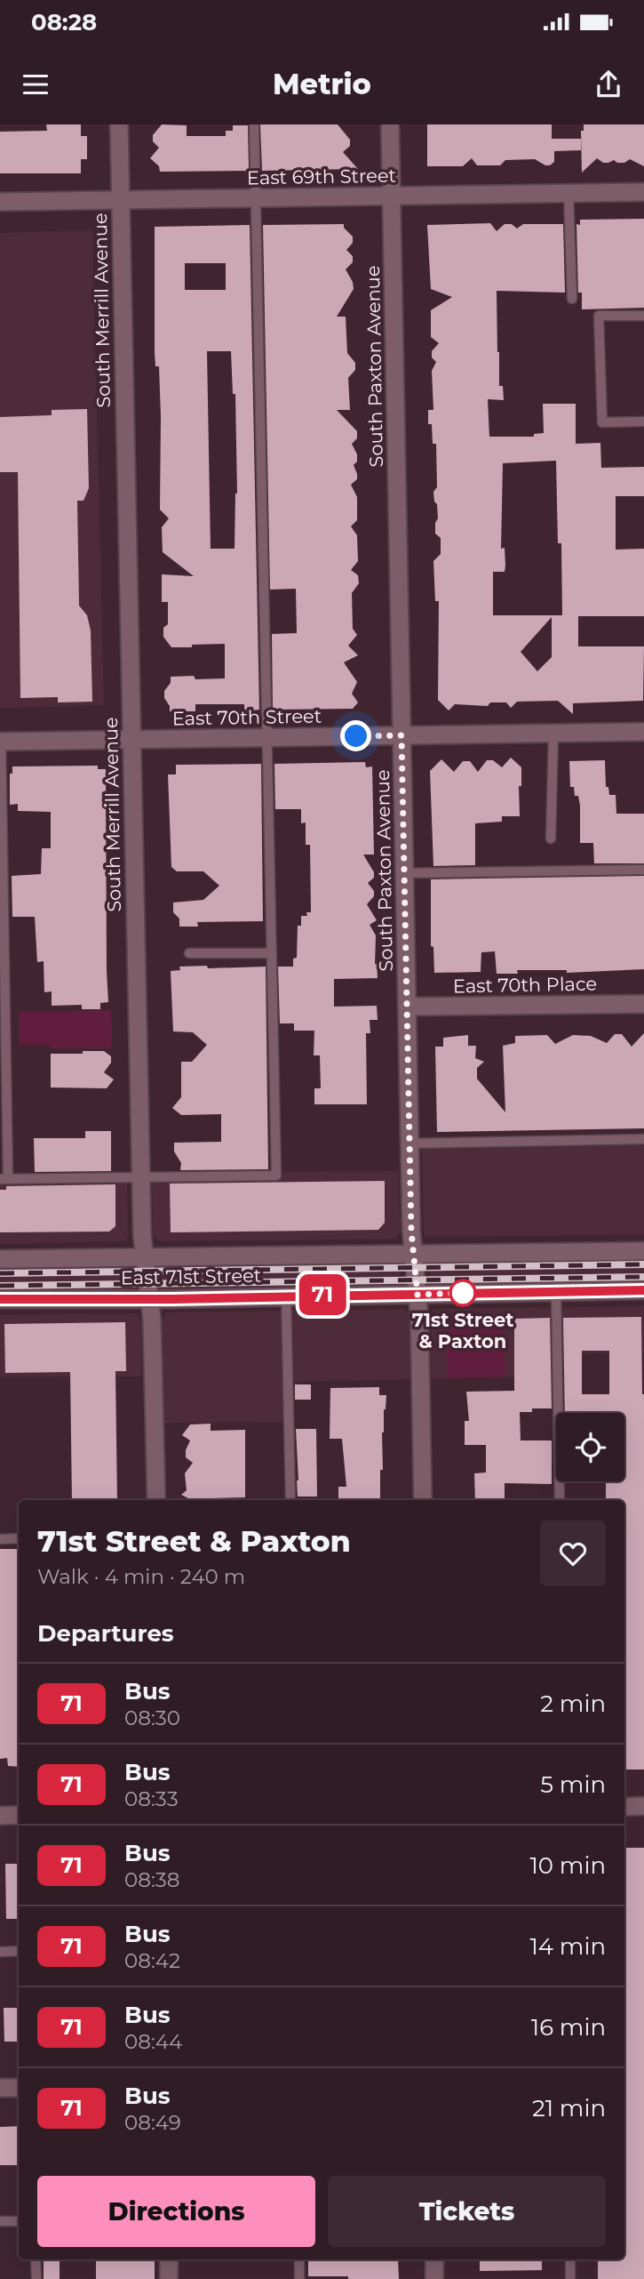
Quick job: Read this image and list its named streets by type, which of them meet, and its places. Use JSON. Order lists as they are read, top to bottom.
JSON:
{
  "streets": {
    "street": [
      "East 69th Street",
      "South Merrill Avenue",
      "South Paxton Avenue",
      "East 70th Street",
      "East 70th Place",
      "East 71st Street"
    ]
  },
  "crossings": [
    ["East 69th Street", "South Merrill Avenue"],
    ["East 69th Street", "South Paxton Avenue"],
    ["South Merrill Avenue", "East 70th Street"],
    ["South Merrill Avenue", "East 71st Street"],
    ["South Paxton Avenue", "East 70th Street"],
    ["South Paxton Avenue", "East 70th Place"],
    ["South Paxton Avenue", "East 71st Street"]
  ],
  "places": ["71st Street & Paxton"],
  "lines": ["bus line 71"],
  "page": {
    "status": "08:28",
    "header": "Metrio",
    "on_map": "71",
    "heading": [
      ["71st Street & Paxton", "Walk · 4 min · 240 m"],
      "Departures"
    ],
    "list": [
      {
        "mark": "71",
        "name": "Bus",
        "note": "08:30",
        "value": "2 min"
      },
      {
        "mark": "71",
        "name": "Bus",
        "note": "08:33",
        "value": "5 min"
      },
      {
        "mark": "71",
        "name": "Bus",
        "note": "08:38",
        "value": "10 min"
      },
      {
        "mark": "71",
        "name": "Bus",
        "note": "08:42",
        "value": "14 min"
      },
      {
        "mark": "71",
        "name": "Bus",
        "note": "08:44",
        "value": "16 min"
      },
      {
        "mark": "71",
        "name": "Bus",
        "note": "08:49",
        "value": "21 min"
      }
    ],
    "buttons": ["Directions", "Tickets"]
  }
}
